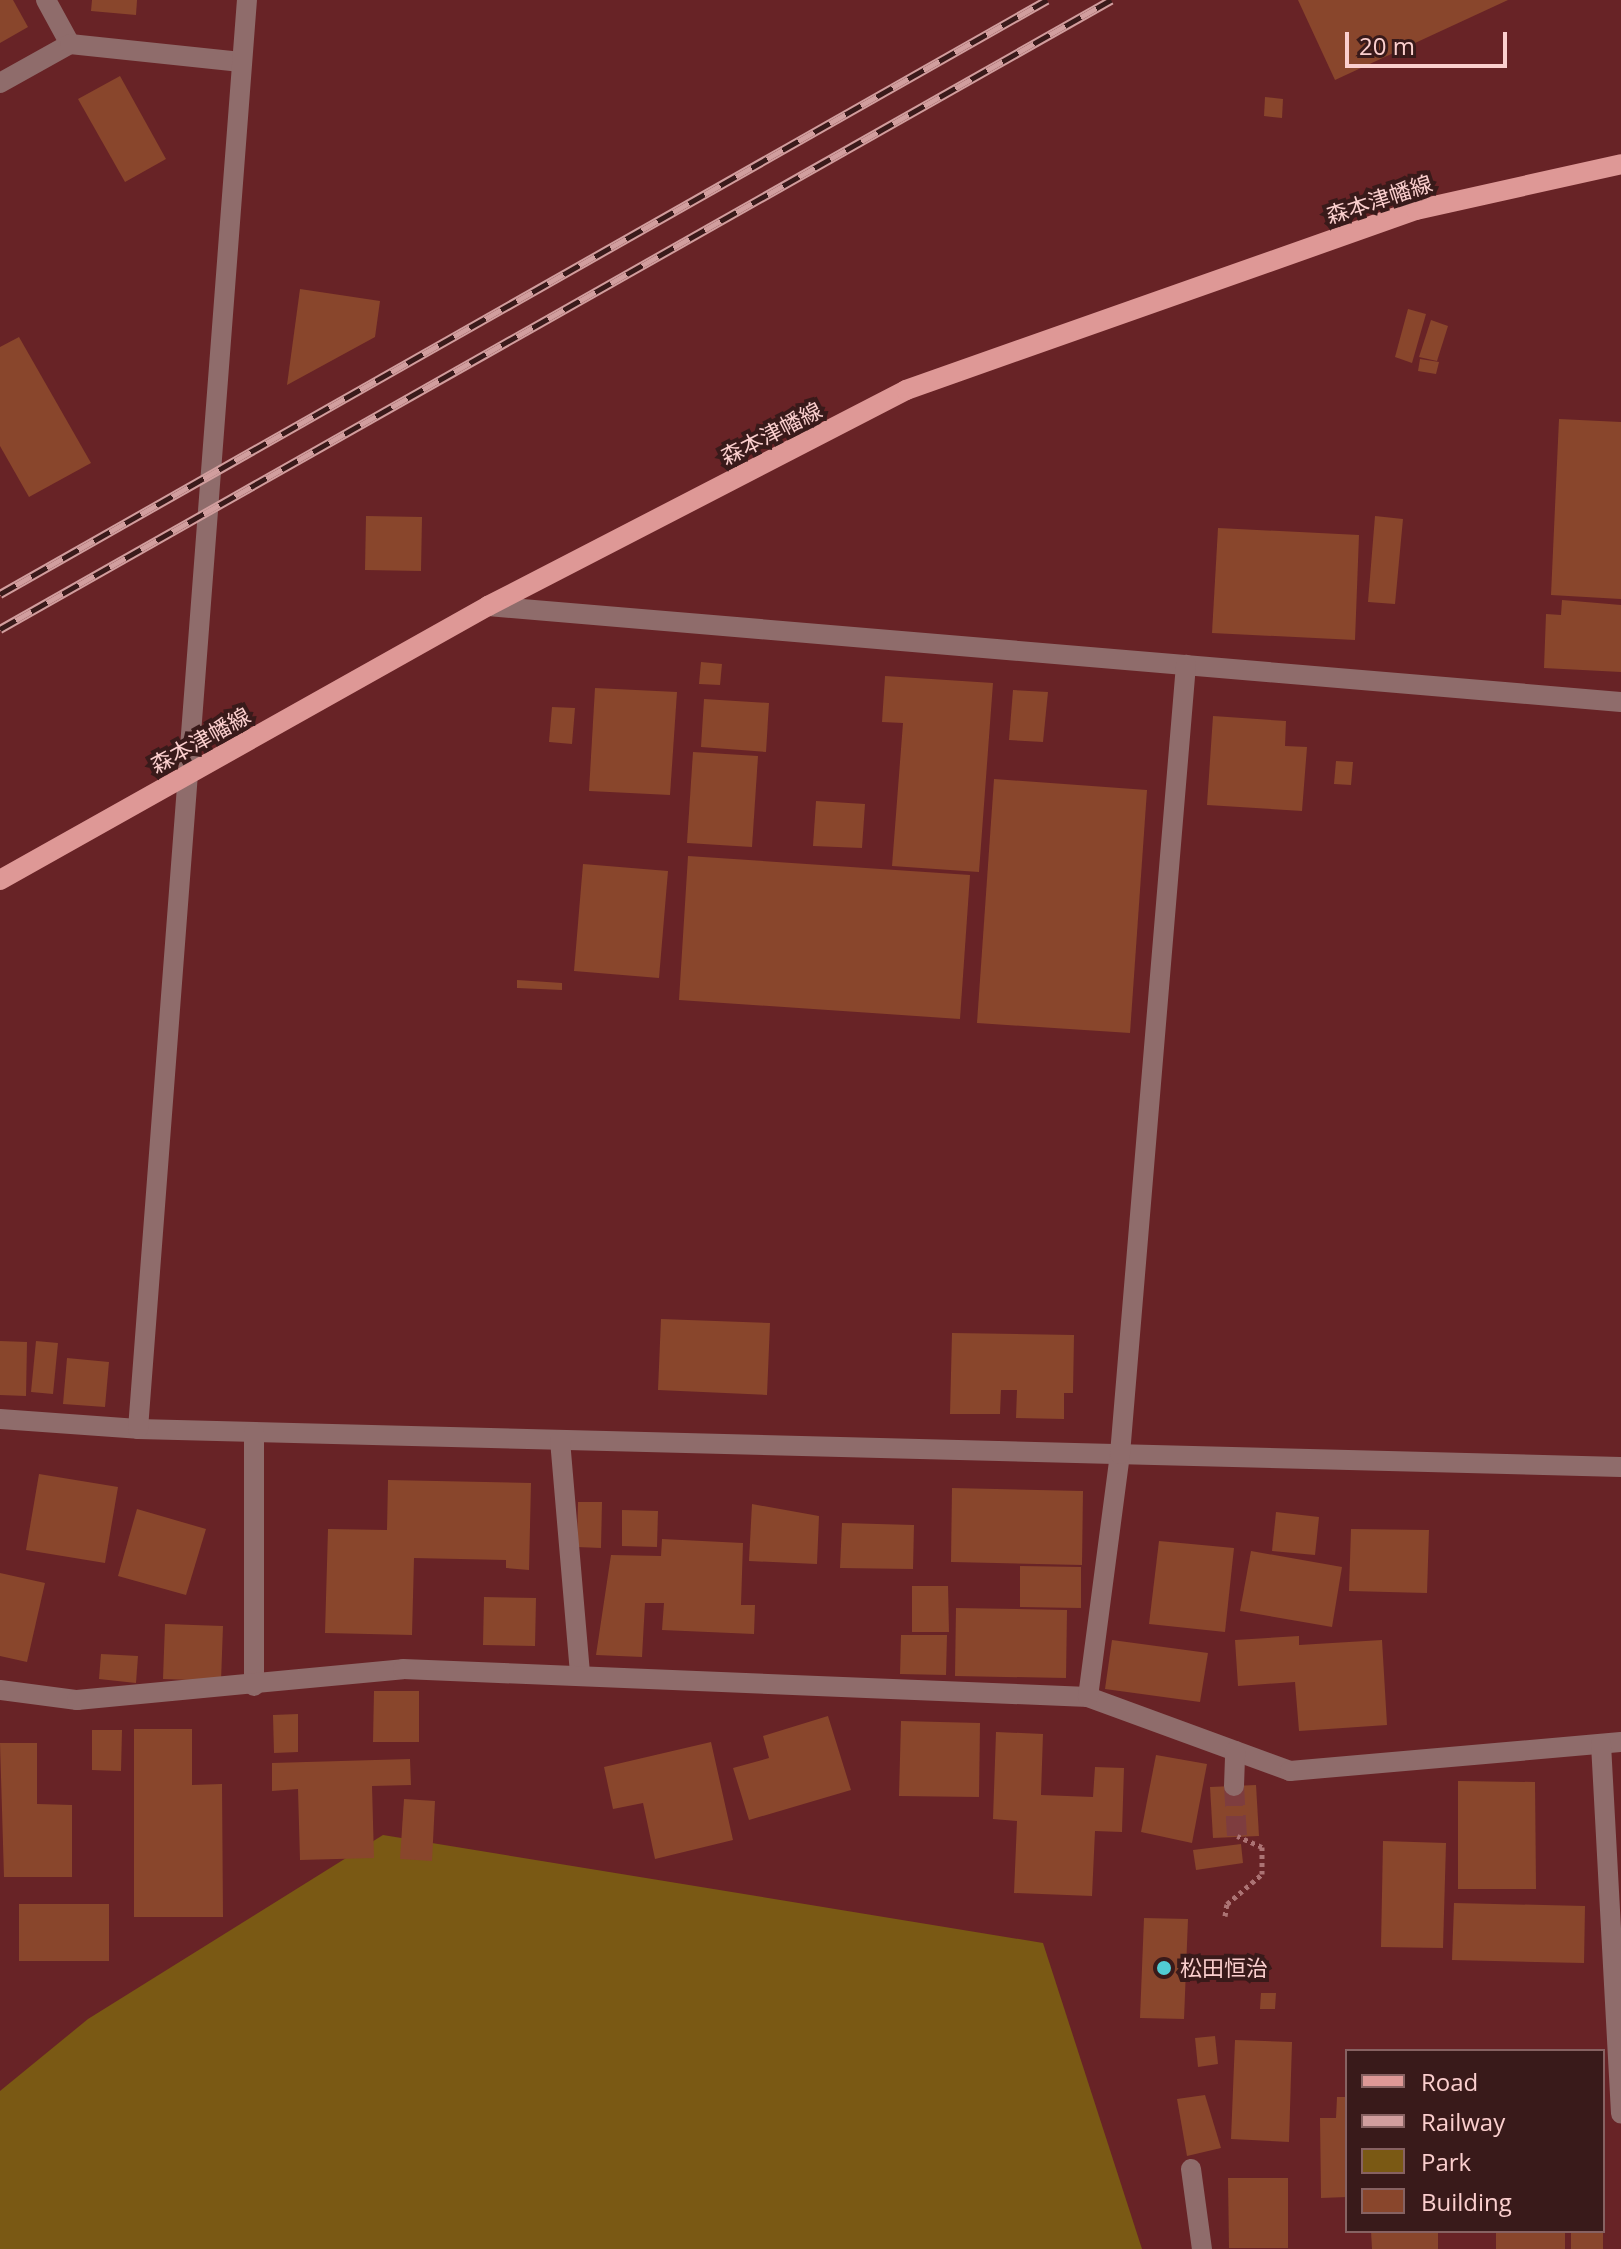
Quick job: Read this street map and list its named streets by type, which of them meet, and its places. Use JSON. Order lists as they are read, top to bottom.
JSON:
{
  "streets": {
    "main road": ["森本津幡線"]
  },
  "places": ["松田恒治"],
  "legend": [
    "Road",
    "Railway",
    "Park",
    "Building"
  ],
  "scale_bar": "20 m"
}
